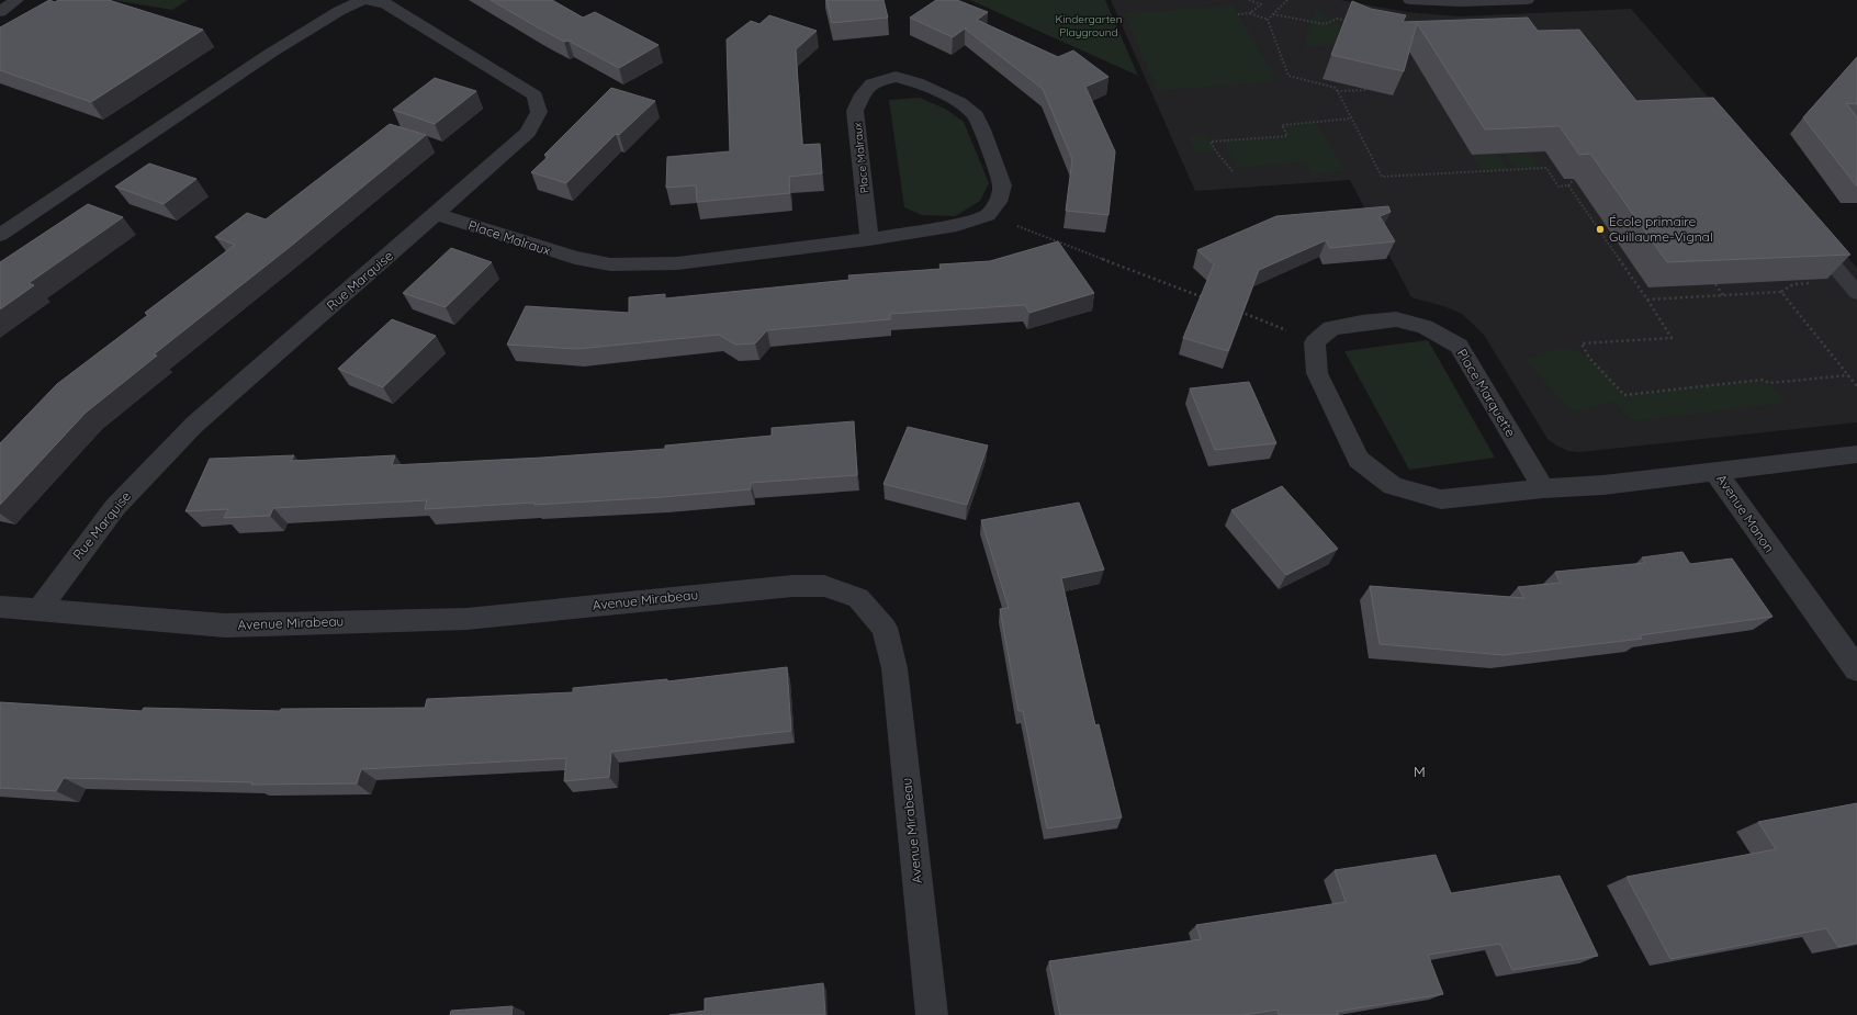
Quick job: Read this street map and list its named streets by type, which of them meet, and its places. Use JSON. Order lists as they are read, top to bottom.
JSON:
{
  "streets": {
    "street": [
      "Place Malraux",
      "Rue Marquise",
      "Place Marquette",
      "Avenue Manon",
      "Avenue Mirabeau"
    ]
  },
  "crossings": [
    ["Place Malraux", "Rue Marquise"],
    ["Rue Marquise", "Avenue Mirabeau"],
    ["Place Marquette", "Avenue Manon"]
  ],
  "districts": ["M"],
  "parks": ["Kindergarten Playground"],
  "places": ["École primaire Guillaume-Vignal"]
}
